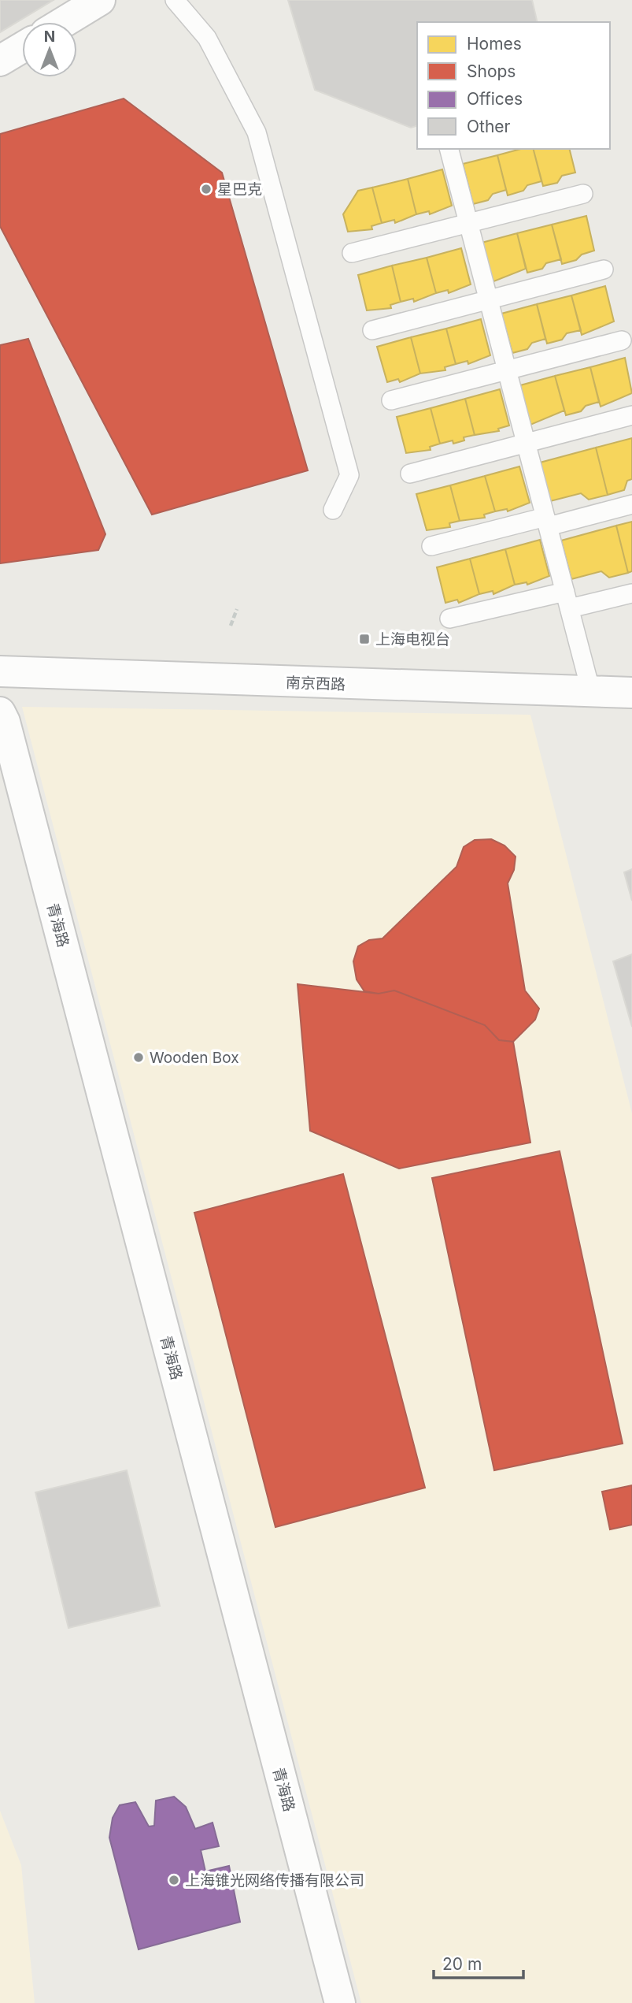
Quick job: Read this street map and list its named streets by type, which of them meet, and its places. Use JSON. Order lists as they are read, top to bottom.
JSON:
{
  "streets": {
    "street": ["南京西路", "青海路"]
  },
  "places": {
    "other": ["星巴克", "Wooden Box", "上海锥光网络传播有限公司"],
    "transit": ["上海电视台"]
  },
  "legend": [
    "Homes",
    "Shops",
    "Offices",
    "Other"
  ],
  "scale_bar": "20 m",
  "north": "top"
}
